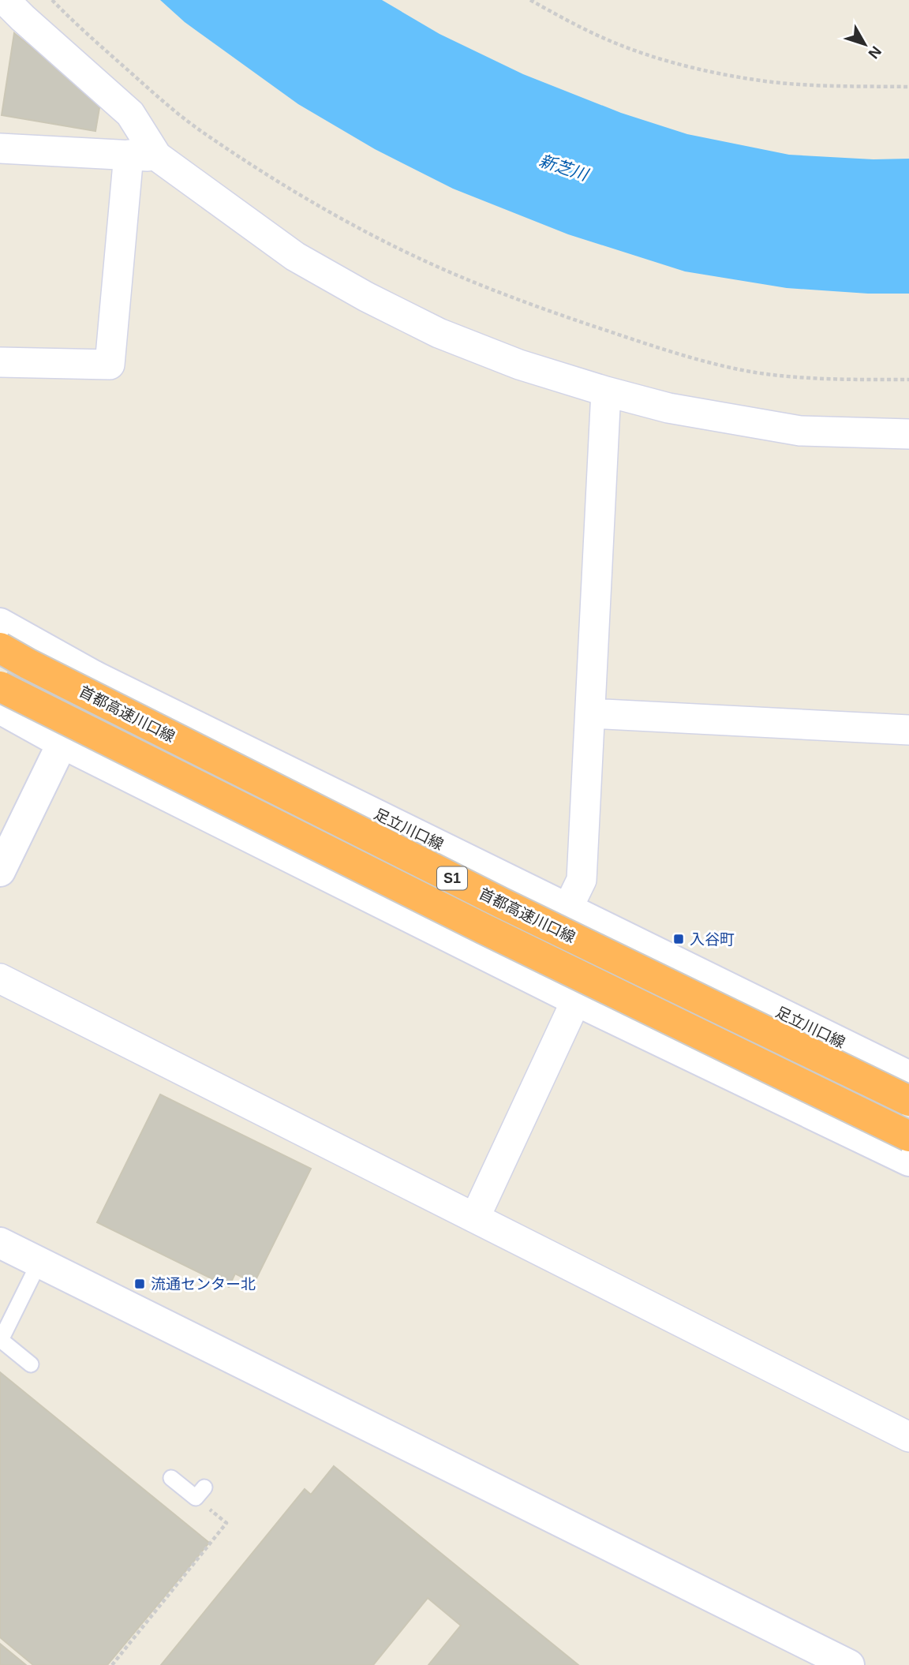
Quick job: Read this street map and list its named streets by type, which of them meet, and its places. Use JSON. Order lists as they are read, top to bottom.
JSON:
{
  "streets": {
    "highway": ["首都高速川口線", "S1"],
    "main road": ["足立川口線"]
  },
  "water": ["新芝川"],
  "places": {
    "transit": ["入谷町", "流通センター北"]
  },
  "north": "bottom right"
}
